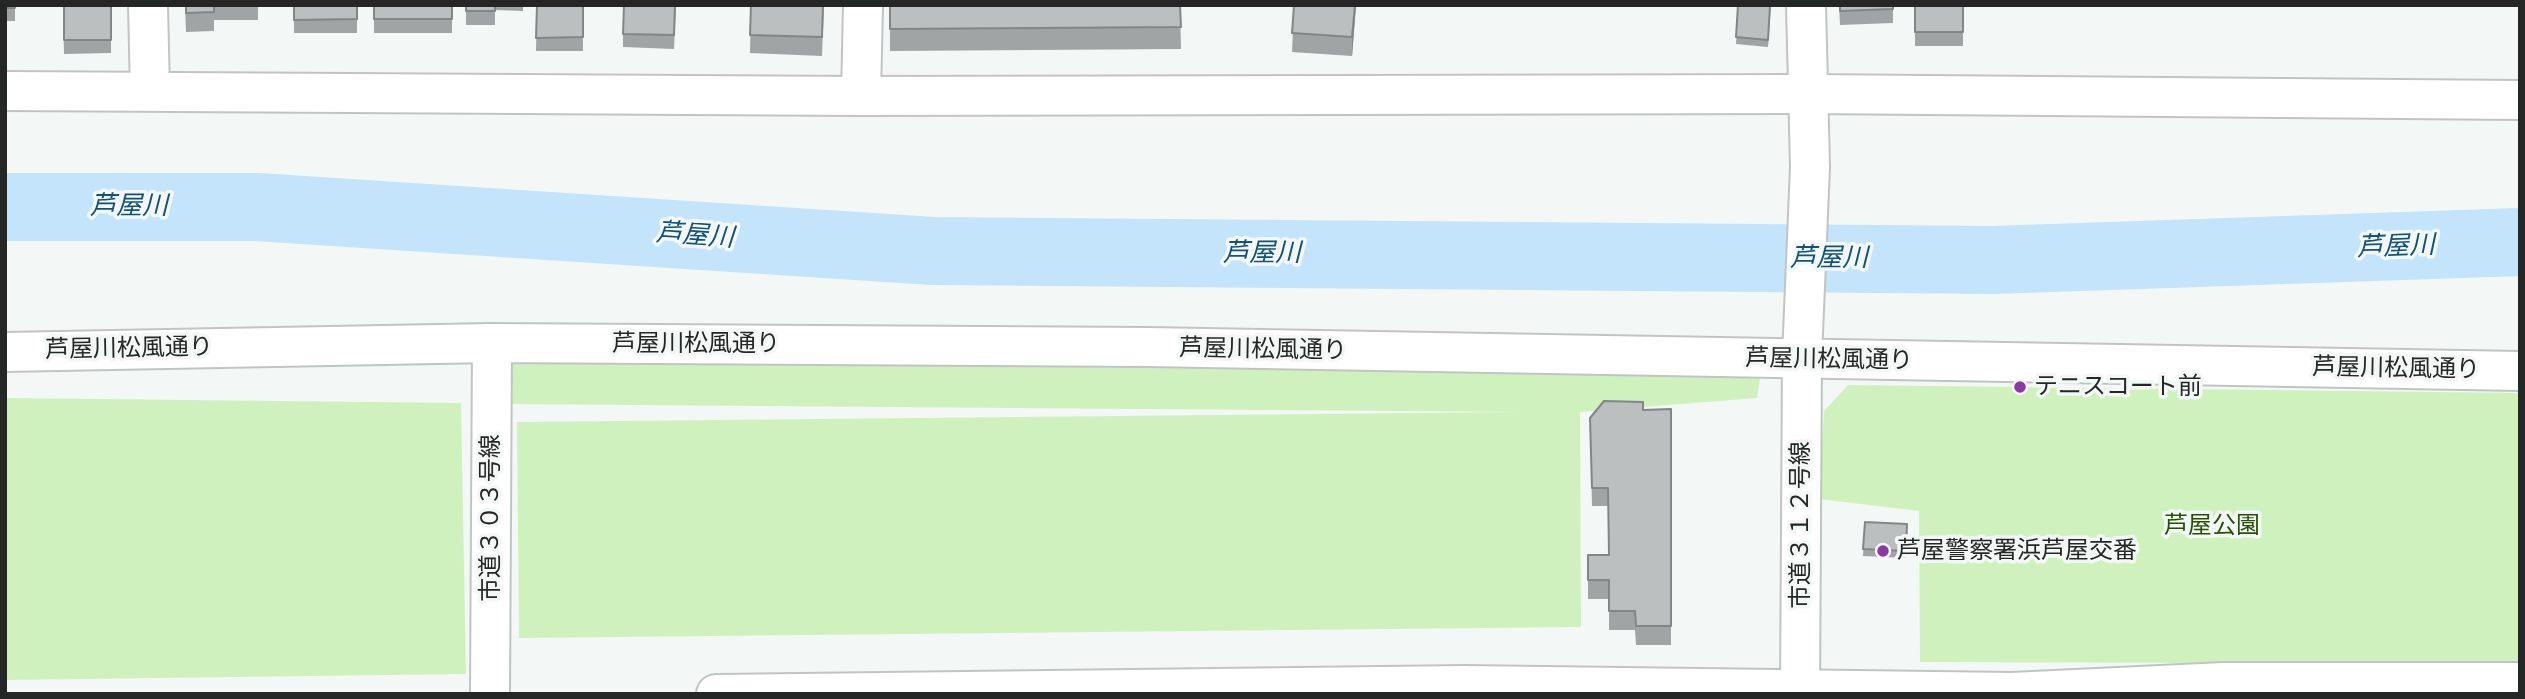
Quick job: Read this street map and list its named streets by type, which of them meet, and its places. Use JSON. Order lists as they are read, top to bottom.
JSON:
{
  "streets": {
    "street": ["芦屋川松風通り", "市道３０３号線", "市道３１２号線"]
  },
  "crossings": [
    ["芦屋川松風通り", "市道３０３号線"],
    ["芦屋川松風通り", "市道３１２号線"]
  ],
  "water": ["芦屋川"],
  "parks": ["芦屋公園"],
  "places": ["テニスコート前", "芦屋警察署浜芦屋交番"]
}
